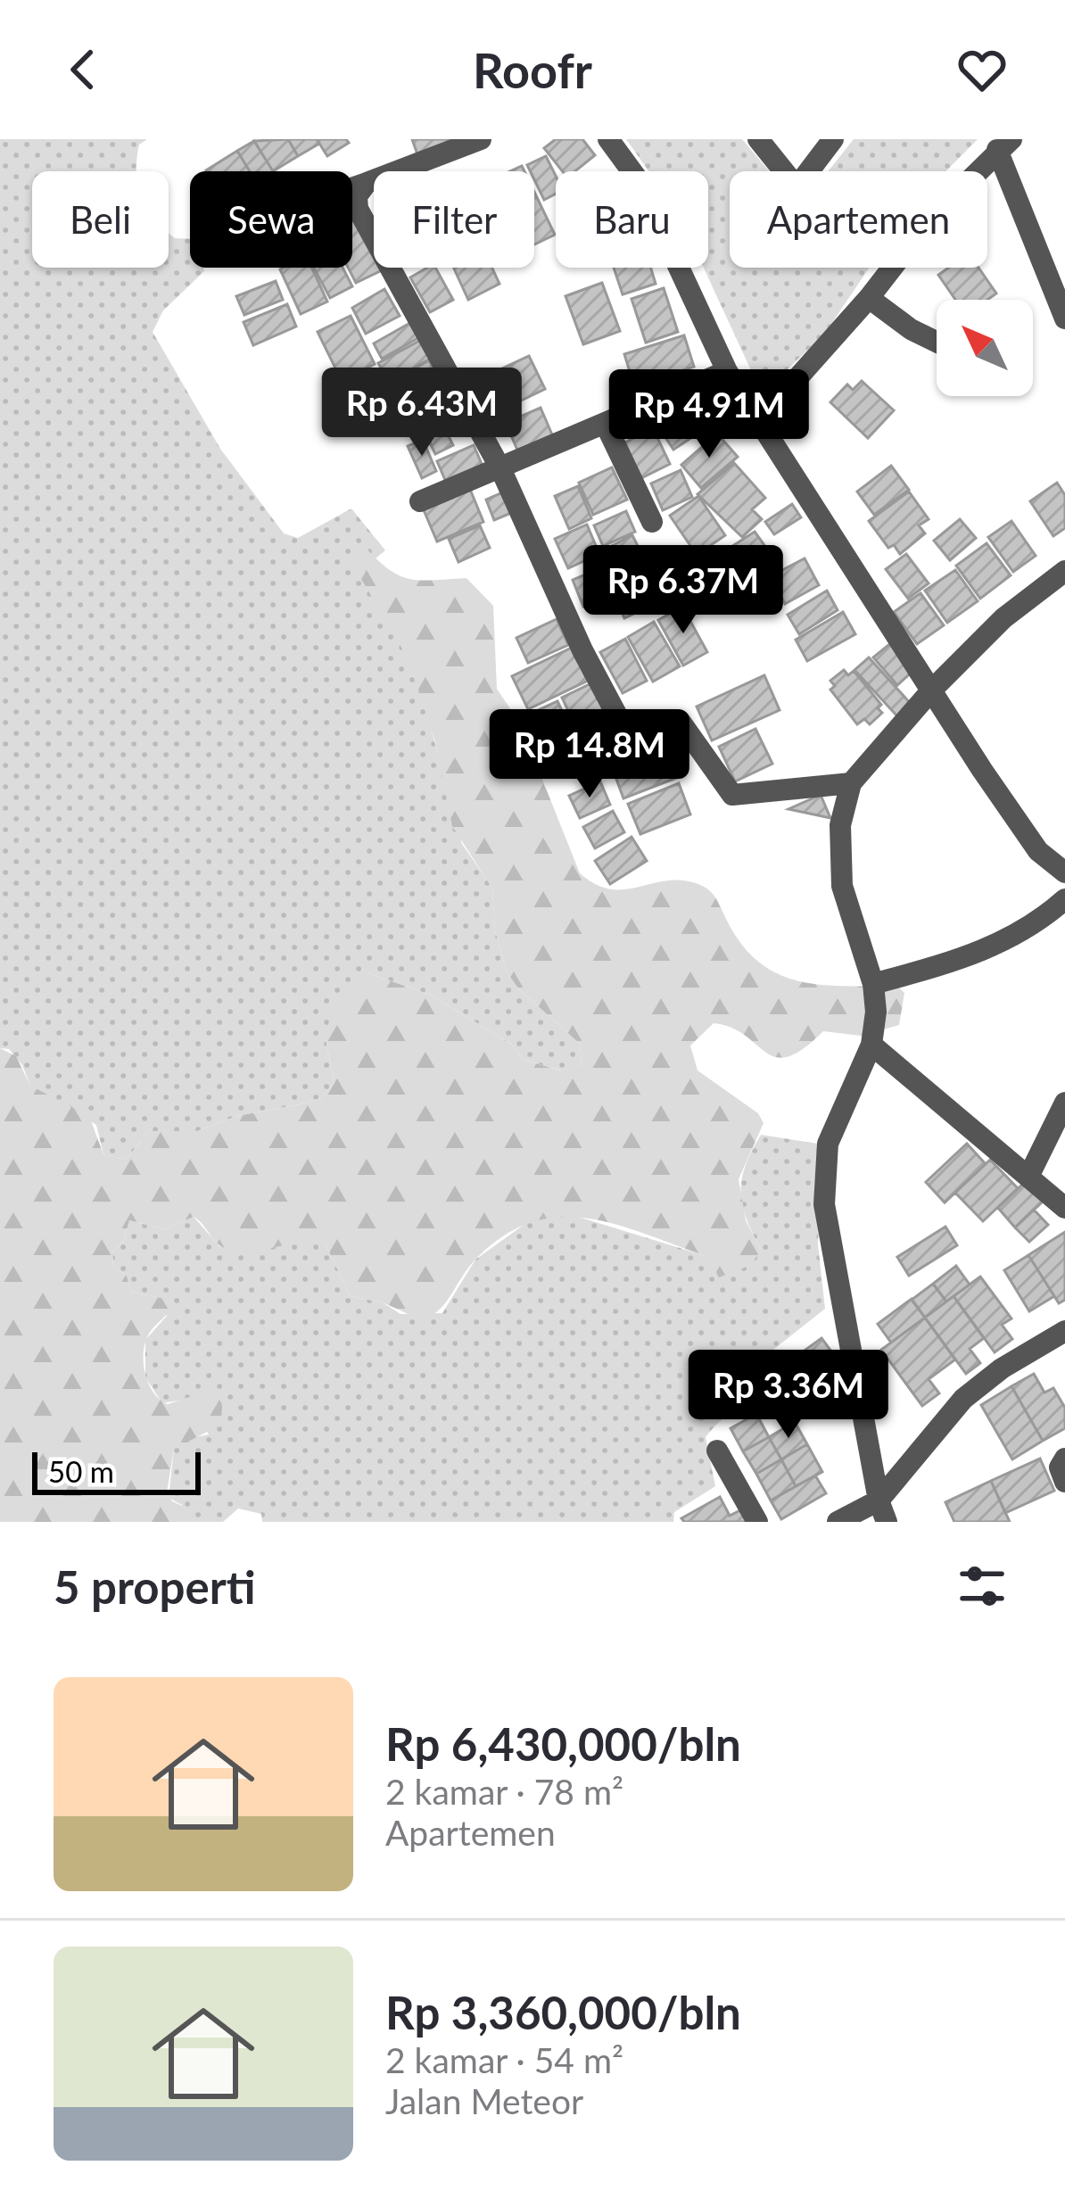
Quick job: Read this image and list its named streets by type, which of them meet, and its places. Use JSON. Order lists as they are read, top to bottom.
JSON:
{
  "scale_bar": "50 m",
  "north": "top left",
  "page": {
    "header": "Roofr",
    "chip": [
      "Beli",
      "Sewa",
      "Filter",
      "Baru",
      "Apartemen"
    ],
    "price": [
      "Rp 6.43M",
      "Rp 4.91M",
      "Rp 6.37M",
      "Rp 14.8M",
      "Rp 3.36M"
    ],
    "scale": "50 m",
    "heading": "5 properti",
    "list": [
      {
        "name": "Rp 6,430,000/bln",
        "note": "2 kamar · 78 m² · Apartemen"
      },
      {
        "name": "Rp 3,360,000/bln",
        "note": "2 kamar · 54 m² · Jalan Meteor"
      }
    ]
  }
}
